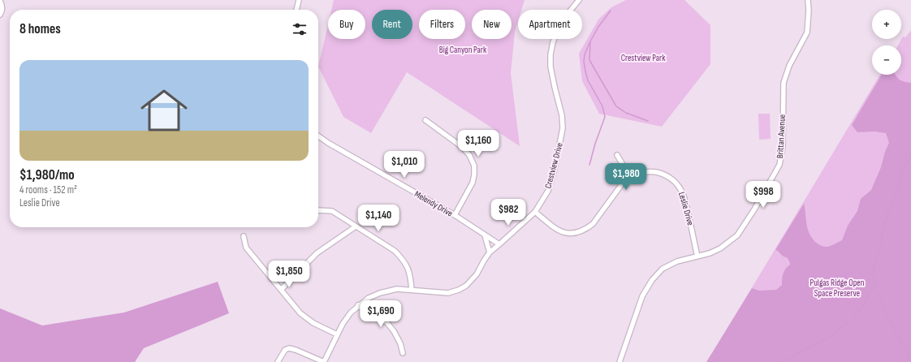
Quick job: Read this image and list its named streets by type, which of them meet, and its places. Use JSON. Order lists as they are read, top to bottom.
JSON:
{
  "streets": {
    "street": [
      "Brittan Avenue",
      "Crestview Drive",
      "Melendy Drive",
      "Leslie Drive"
    ]
  },
  "crossings": [
    ["Brittan Avenue", "Leslie Drive"],
    ["Crestview Drive", "Melendy Drive"],
    ["Crestview Drive", "Leslie Drive"]
  ],
  "parks": ["Big Canyon Park", "Crestview Park", "Pulgas Ridge Open Space Preserve"],
  "page": {
    "map_buttons": ["+", "−"],
    "chip": [
      "Buy",
      "Rent",
      "Filters",
      "New",
      "Apartment"
    ],
    "heading": "8 homes",
    "list": [
      {
        "name": "$1,980/mo",
        "note": "4 rooms · 152 m² · Leslie Drive"
      }
    ],
    "price": [
      "$1,160",
      "$1,010",
      "$1,980",
      "$998",
      "$982",
      "$1,140",
      "$1,850",
      "$1,690"
    ]
  }
}
